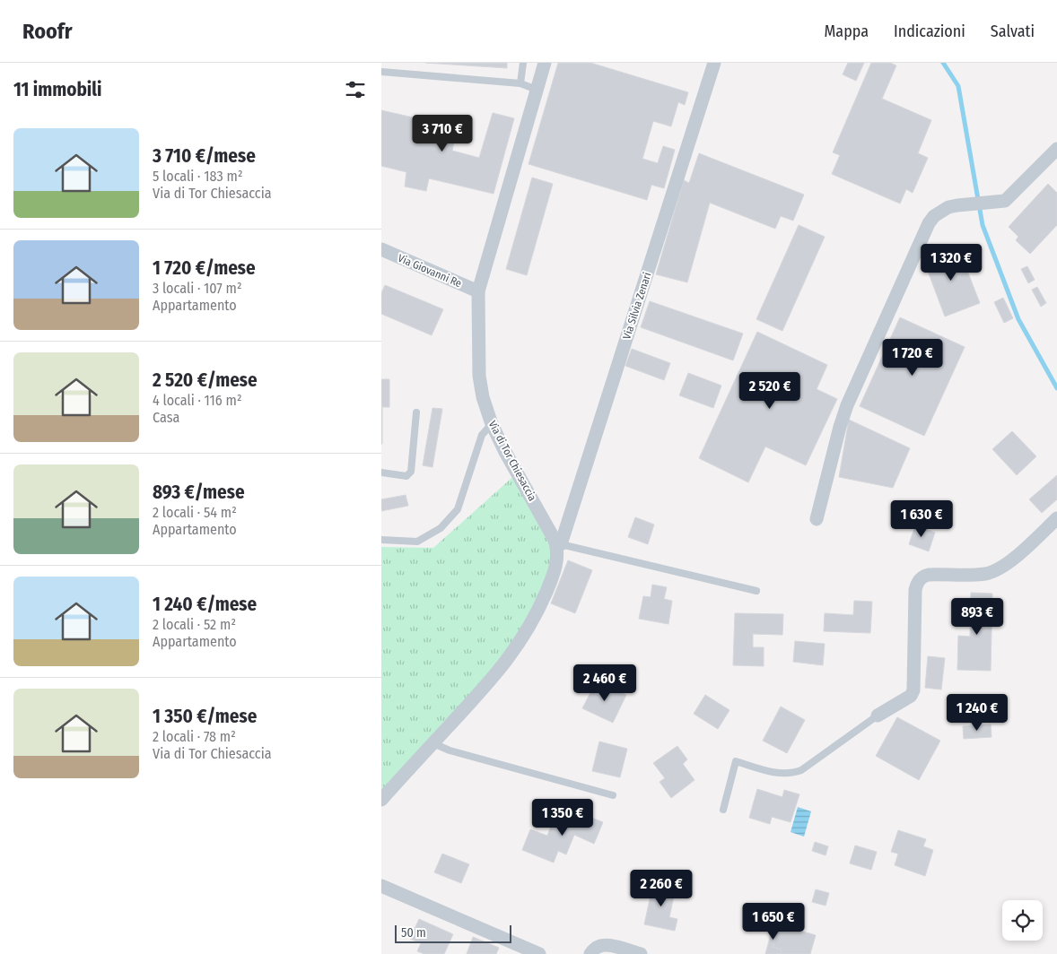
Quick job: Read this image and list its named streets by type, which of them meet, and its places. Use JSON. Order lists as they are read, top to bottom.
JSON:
{
  "streets": {
    "street": ["Via Giovanni Re", "Via Silvia Zenari", "Via di Tor Chiesaccia"]
  },
  "crossings": [
    ["Via Giovanni Re", "Via di Tor Chiesaccia"],
    ["Via Silvia Zenari", "Via di Tor Chiesaccia"]
  ],
  "scale_bar": "50 m",
  "page": {
    "header": "Roofr",
    "nav": ["Mappa", "Indicazioni", "Salvati"],
    "heading": "11 immobili",
    "price": [
      "3 710 €",
      "1 320 €",
      "1 720 €",
      "2 520 €",
      "1 630 €",
      "893 €",
      "2 460 €",
      "1 240 €",
      "1 350 €",
      "2 260 €",
      "1 650 €"
    ],
    "list": [
      {
        "name": "3 710 €/mese",
        "note": "5 locali · 183 m² · Via di Tor Chiesaccia"
      },
      {
        "name": "1 720 €/mese",
        "note": "3 locali · 107 m² · Appartamento"
      },
      {
        "name": "2 520 €/mese",
        "note": "4 locali · 116 m² · Casa"
      },
      {
        "name": "893 €/mese",
        "note": "2 locali · 54 m² · Appartamento"
      },
      {
        "name": "1 240 €/mese",
        "note": "2 locali · 52 m² · Appartamento"
      },
      {
        "name": "1 350 €/mese",
        "note": "2 locali · 78 m² · Via di Tor Chiesaccia"
      }
    ],
    "scale": "50 m"
  }
}
